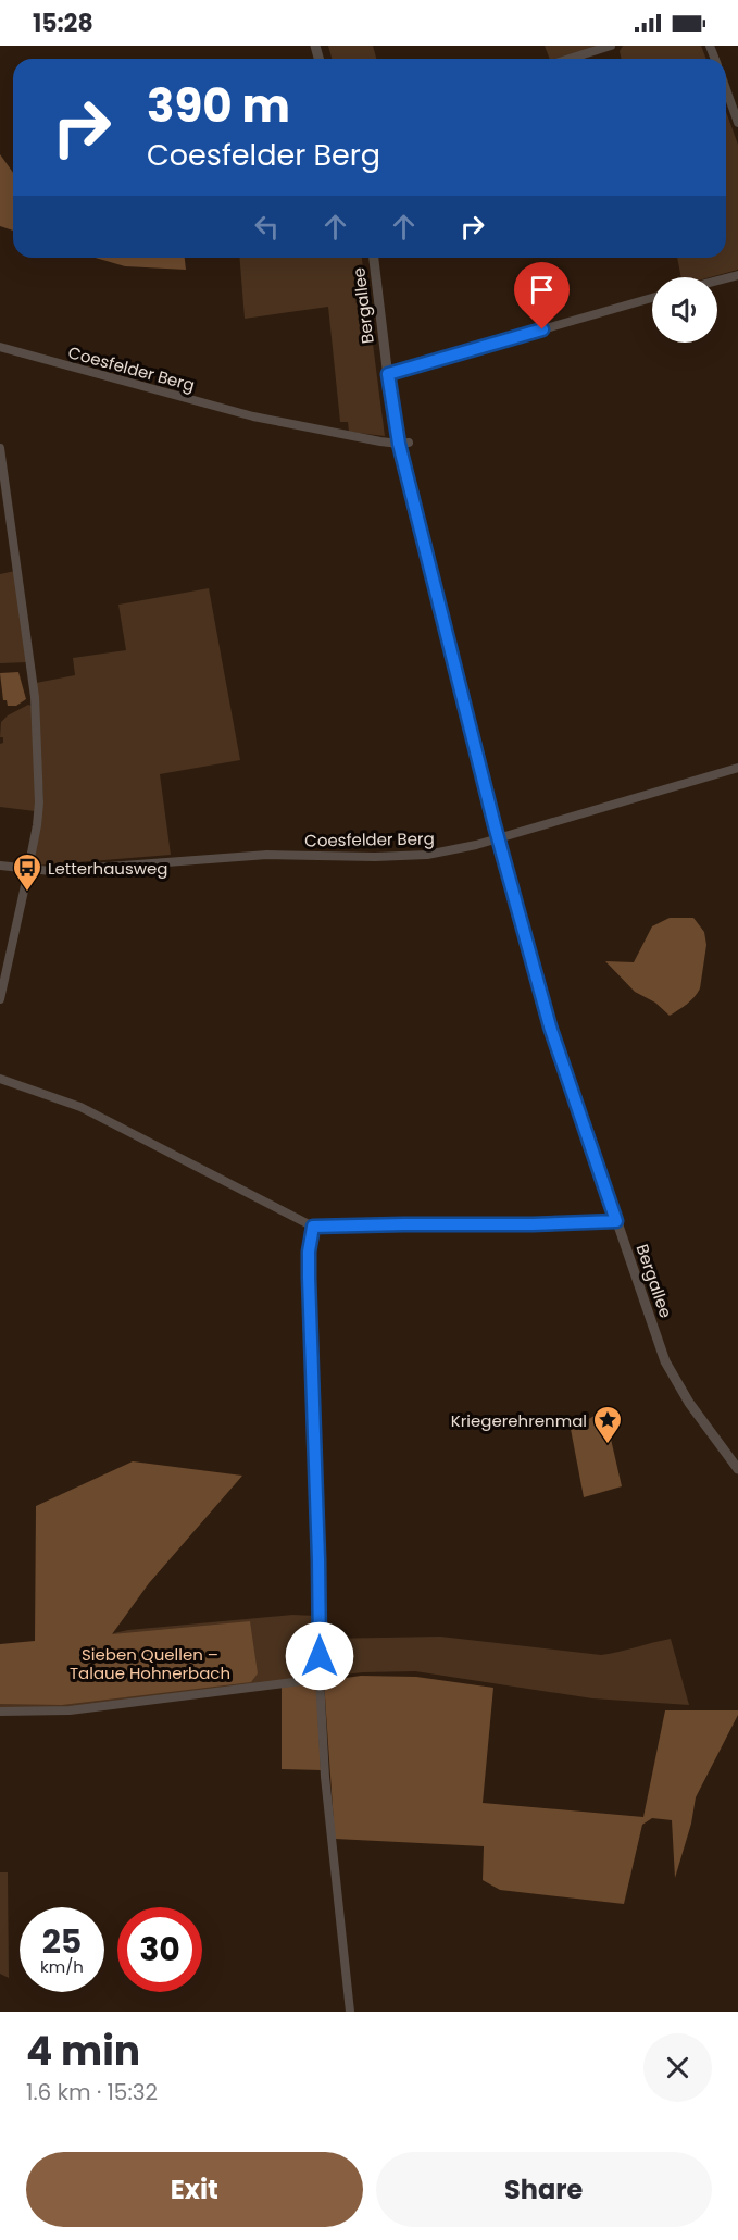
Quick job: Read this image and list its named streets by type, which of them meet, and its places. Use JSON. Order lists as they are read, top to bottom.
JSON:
{
  "streets": {
    "street": ["Bergallee", "Coesfelder Berg"]
  },
  "crossings": [
    ["Bergallee", "Coesfelder Berg"]
  ],
  "parks": ["Sieben Quellen – Talaue Hohnerbach"],
  "places": {
    "bus stop": ["Letterhausweg"],
    "place": ["Kriegerehrenmal"]
  },
  "page": {
    "status": "15:28",
    "turn": ["390 m", "Coesfelder Berg"],
    "speed": "25 km/h",
    "limit": "30",
    "heading": ["4 min", "1.6 km · 15:32"],
    "buttons": ["Exit", "Share"]
  }
}
